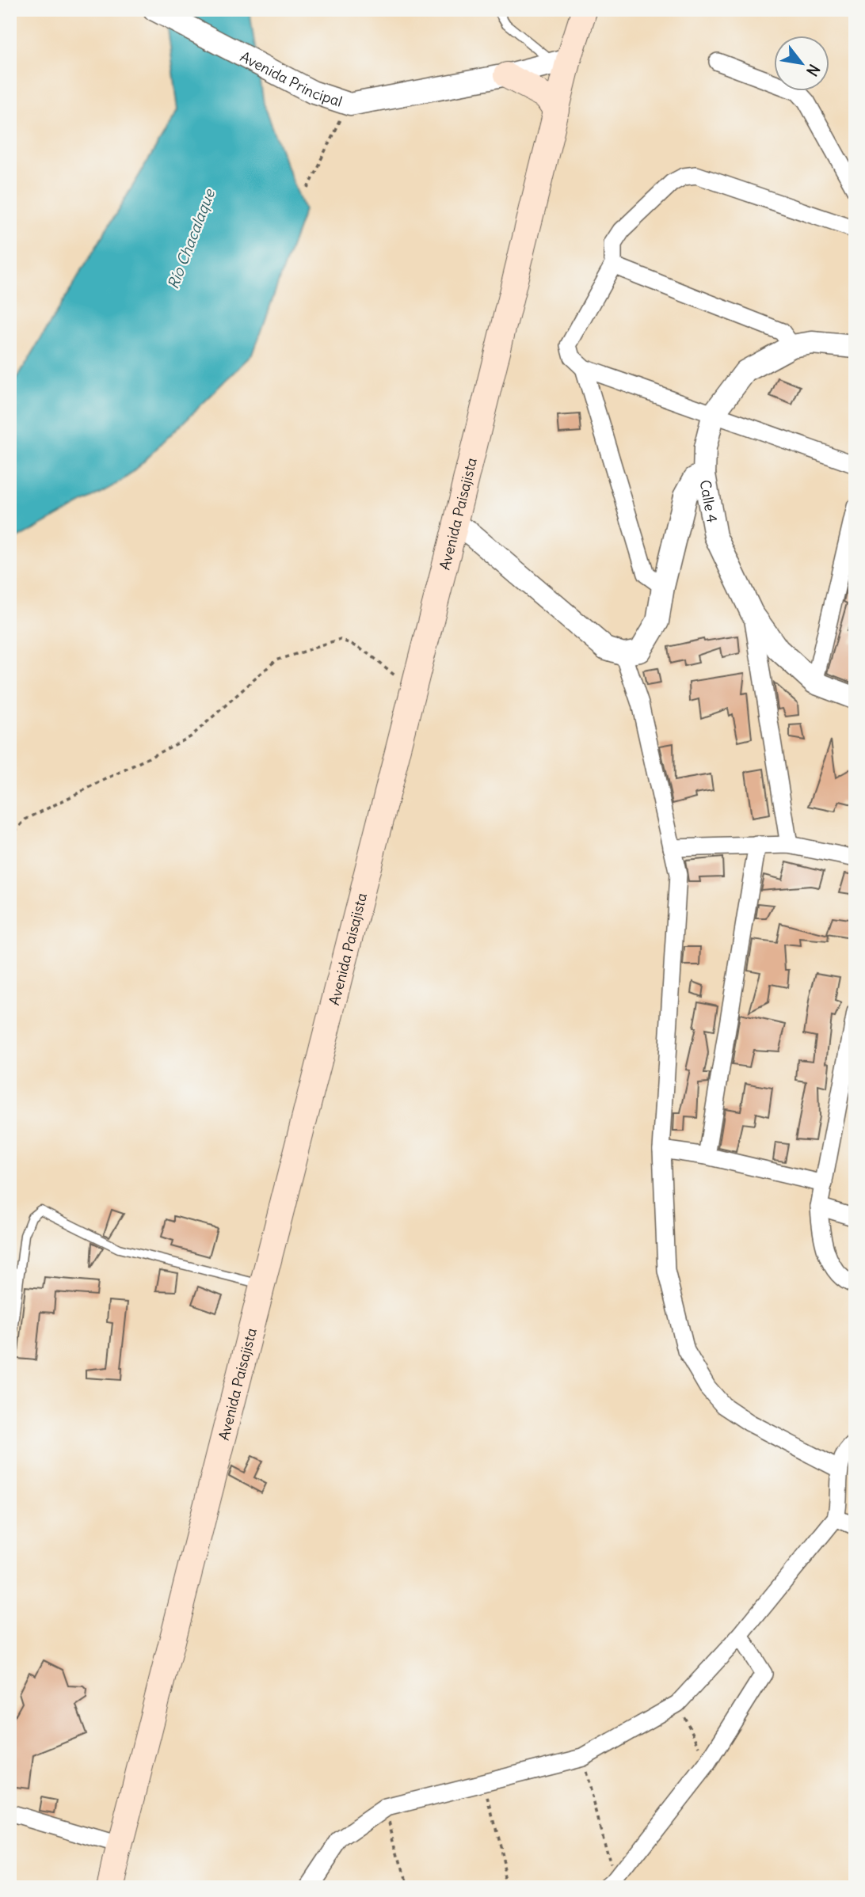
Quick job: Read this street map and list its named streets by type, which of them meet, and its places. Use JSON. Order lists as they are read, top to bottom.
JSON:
{
  "streets": {
    "main road": ["Avenida Paisajista"],
    "street": ["Avenida Principal", "Calle 4"]
  },
  "crossings": [
    ["Avenida Principal", "Avenida Paisajista"]
  ],
  "water": ["Río Chacalaque"],
  "north": "bottom right"
}
